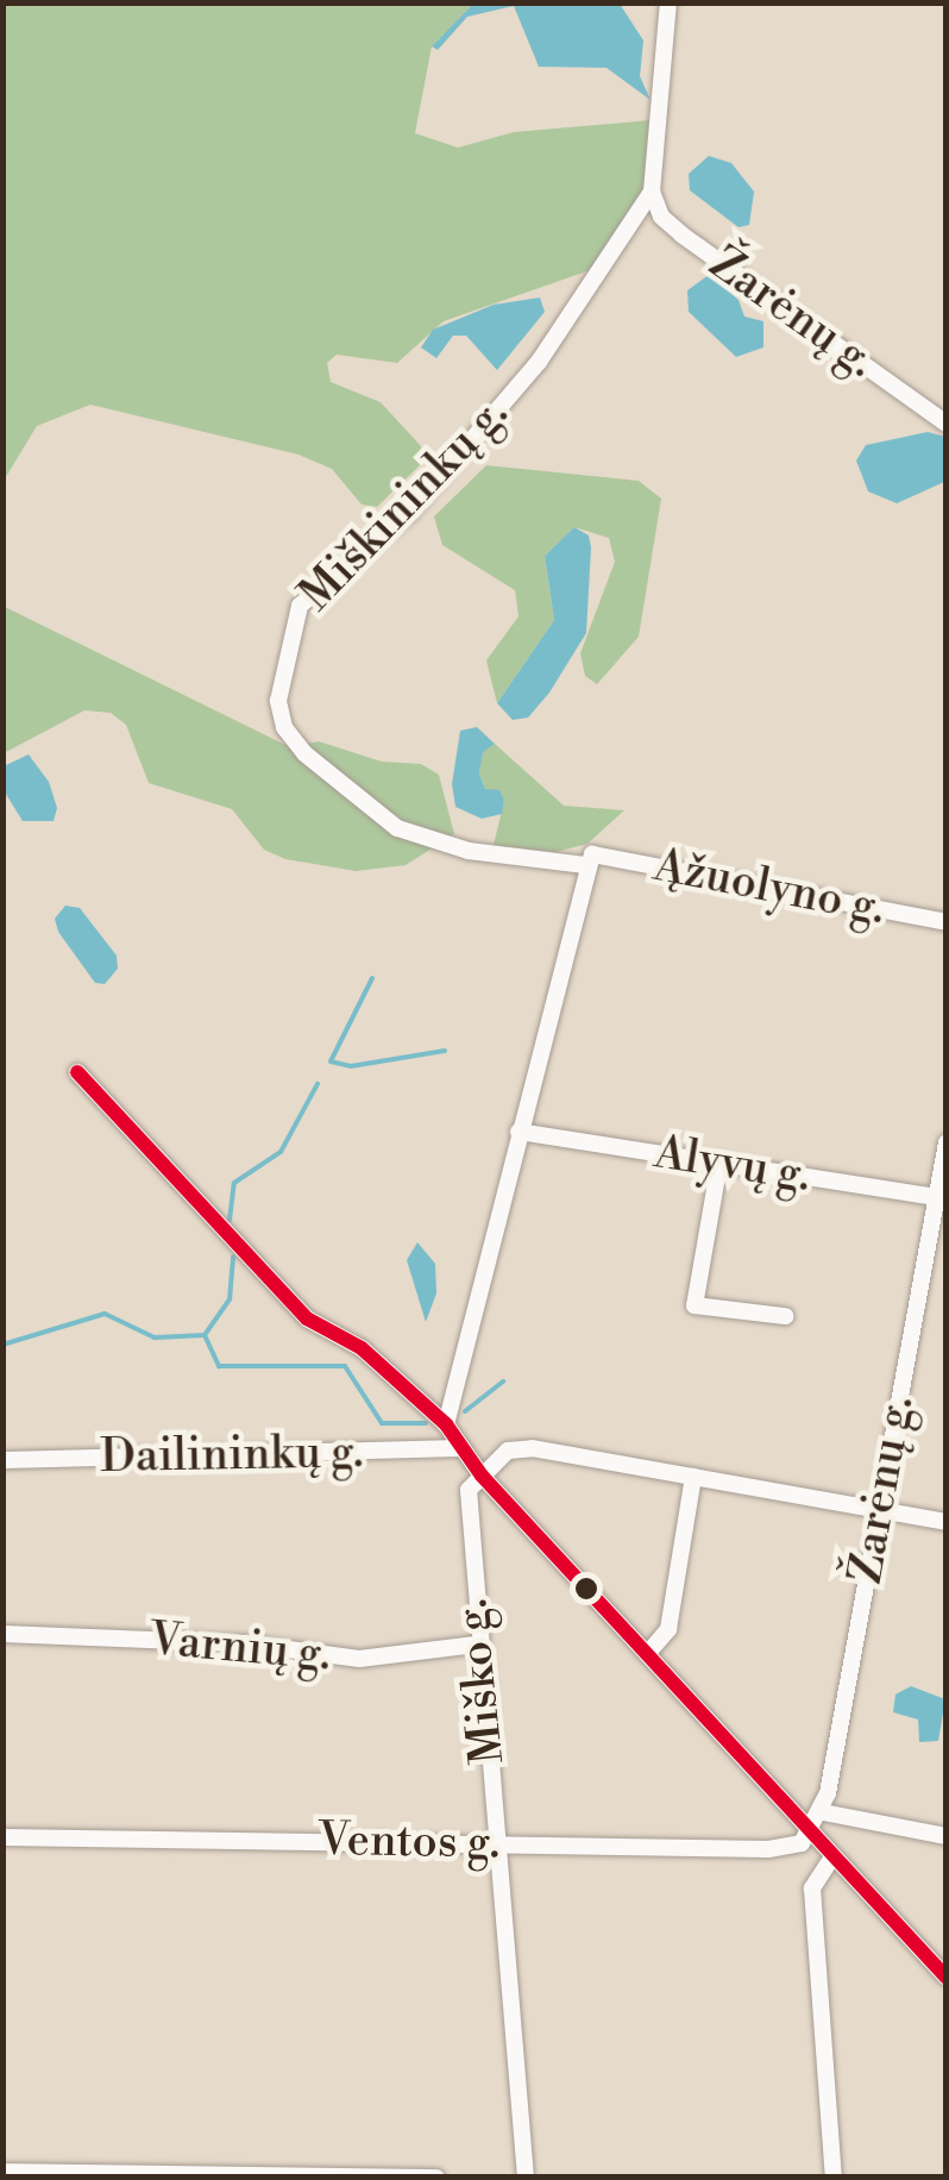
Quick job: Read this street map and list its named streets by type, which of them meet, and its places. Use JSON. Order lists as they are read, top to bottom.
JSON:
{
  "streets": {
    "street": [
      "Žarėnų g.",
      "Miškininkų g.",
      "Ąžuolyno g.",
      "Alyvų g.",
      "Dailininkų g.",
      "Varnių g.",
      "Miško g.",
      "Ventos g."
    ]
  },
  "crossings": [
    ["Žarėnų g.", "Miškininkų g."],
    ["Žarėnų g.", "Alyvų g."],
    ["Žarėnų g.", "Ventos g."],
    ["Miškininkų g.", "Ąžuolyno g."],
    ["Varnių g.", "Miško g."],
    ["Miško g.", "Ventos g."]
  ]
}
